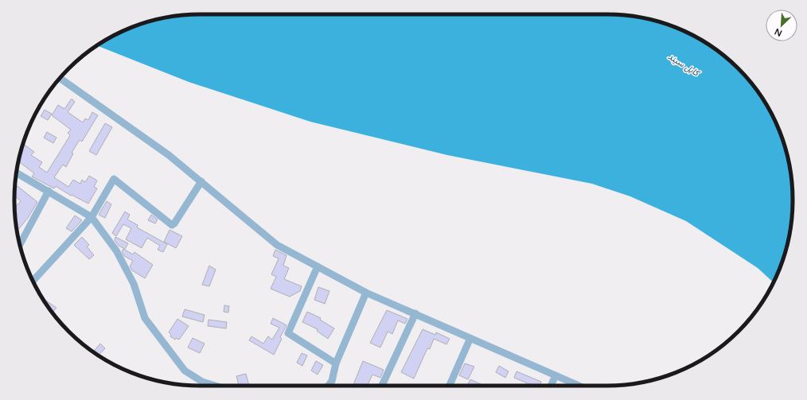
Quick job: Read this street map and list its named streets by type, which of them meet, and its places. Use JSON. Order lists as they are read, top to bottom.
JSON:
{
  "water": ["کابل سيند"],
  "north": "bottom left"
}
